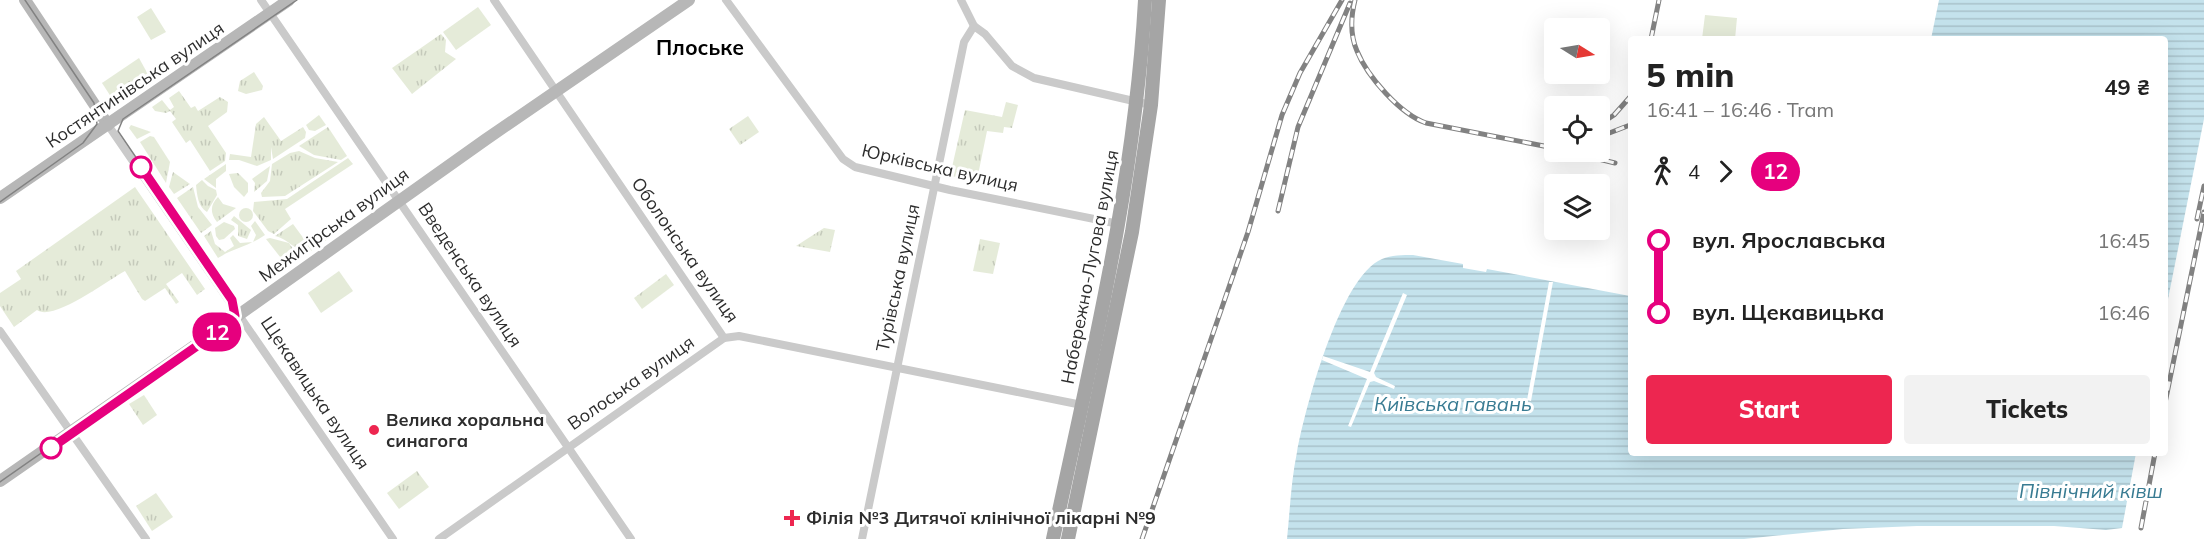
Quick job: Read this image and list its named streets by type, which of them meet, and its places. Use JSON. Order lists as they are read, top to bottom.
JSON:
{
  "streets": {
    "main road": ["Набережно-Лугова вулиця"],
    "street": [
      "Костянтинівська вулиця",
      "Юрківська вулиця",
      "Межигірська вулиця",
      "Оболонська вулиця",
      "Введенська вулиця",
      "Турівська вулиця",
      "Волоська вулиця",
      "Щекавицька вулиця"
    ]
  },
  "crossings": [
    ["Костянтинівська вулиця", "Введенська вулиця"],
    ["Костянтинівська вулиця", "Щекавицька вулиця"],
    ["Юрківська вулиця", "Набережно-Лугова вулиця"],
    ["Юрківська вулиця", "Турівська вулиця"],
    ["Межигірська вулиця", "Оболонська вулиця"],
    ["Межигірська вулиця", "Введенська вулиця"],
    ["Межигірська вулиця", "Щекавицька вулиця"],
    ["Оболонська вулиця", "Набережно-Лугова вулиця"],
    ["Оболонська вулиця", "Турівська вулиця"],
    ["Оболонська вулиця", "Волоська вулиця"],
    ["Введенська вулиця", "Волоська вулиця"]
  ],
  "districts": ["Плоське"],
  "water": ["Київська гавань", "Північний ківш"],
  "places": {
    "other": ["Велика хоральна синагога"],
    "health": ["Філія №3 Дитячої клінічної лікарні №9"]
  },
  "lines": ["tram line 12"],
  "north": "right",
  "page": {
    "on_map": "12",
    "heading": ["5 min", "16:41 – 16:46 · Tram", "49 ₴"],
    "legs": ["4", "12"],
    "list": [
      {
        "name": "вул. Ярославська",
        "value": "16:45"
      },
      {
        "name": "вул. Щекавицька",
        "value": "16:46"
      }
    ],
    "buttons": ["Start", "Tickets"]
  }
}
